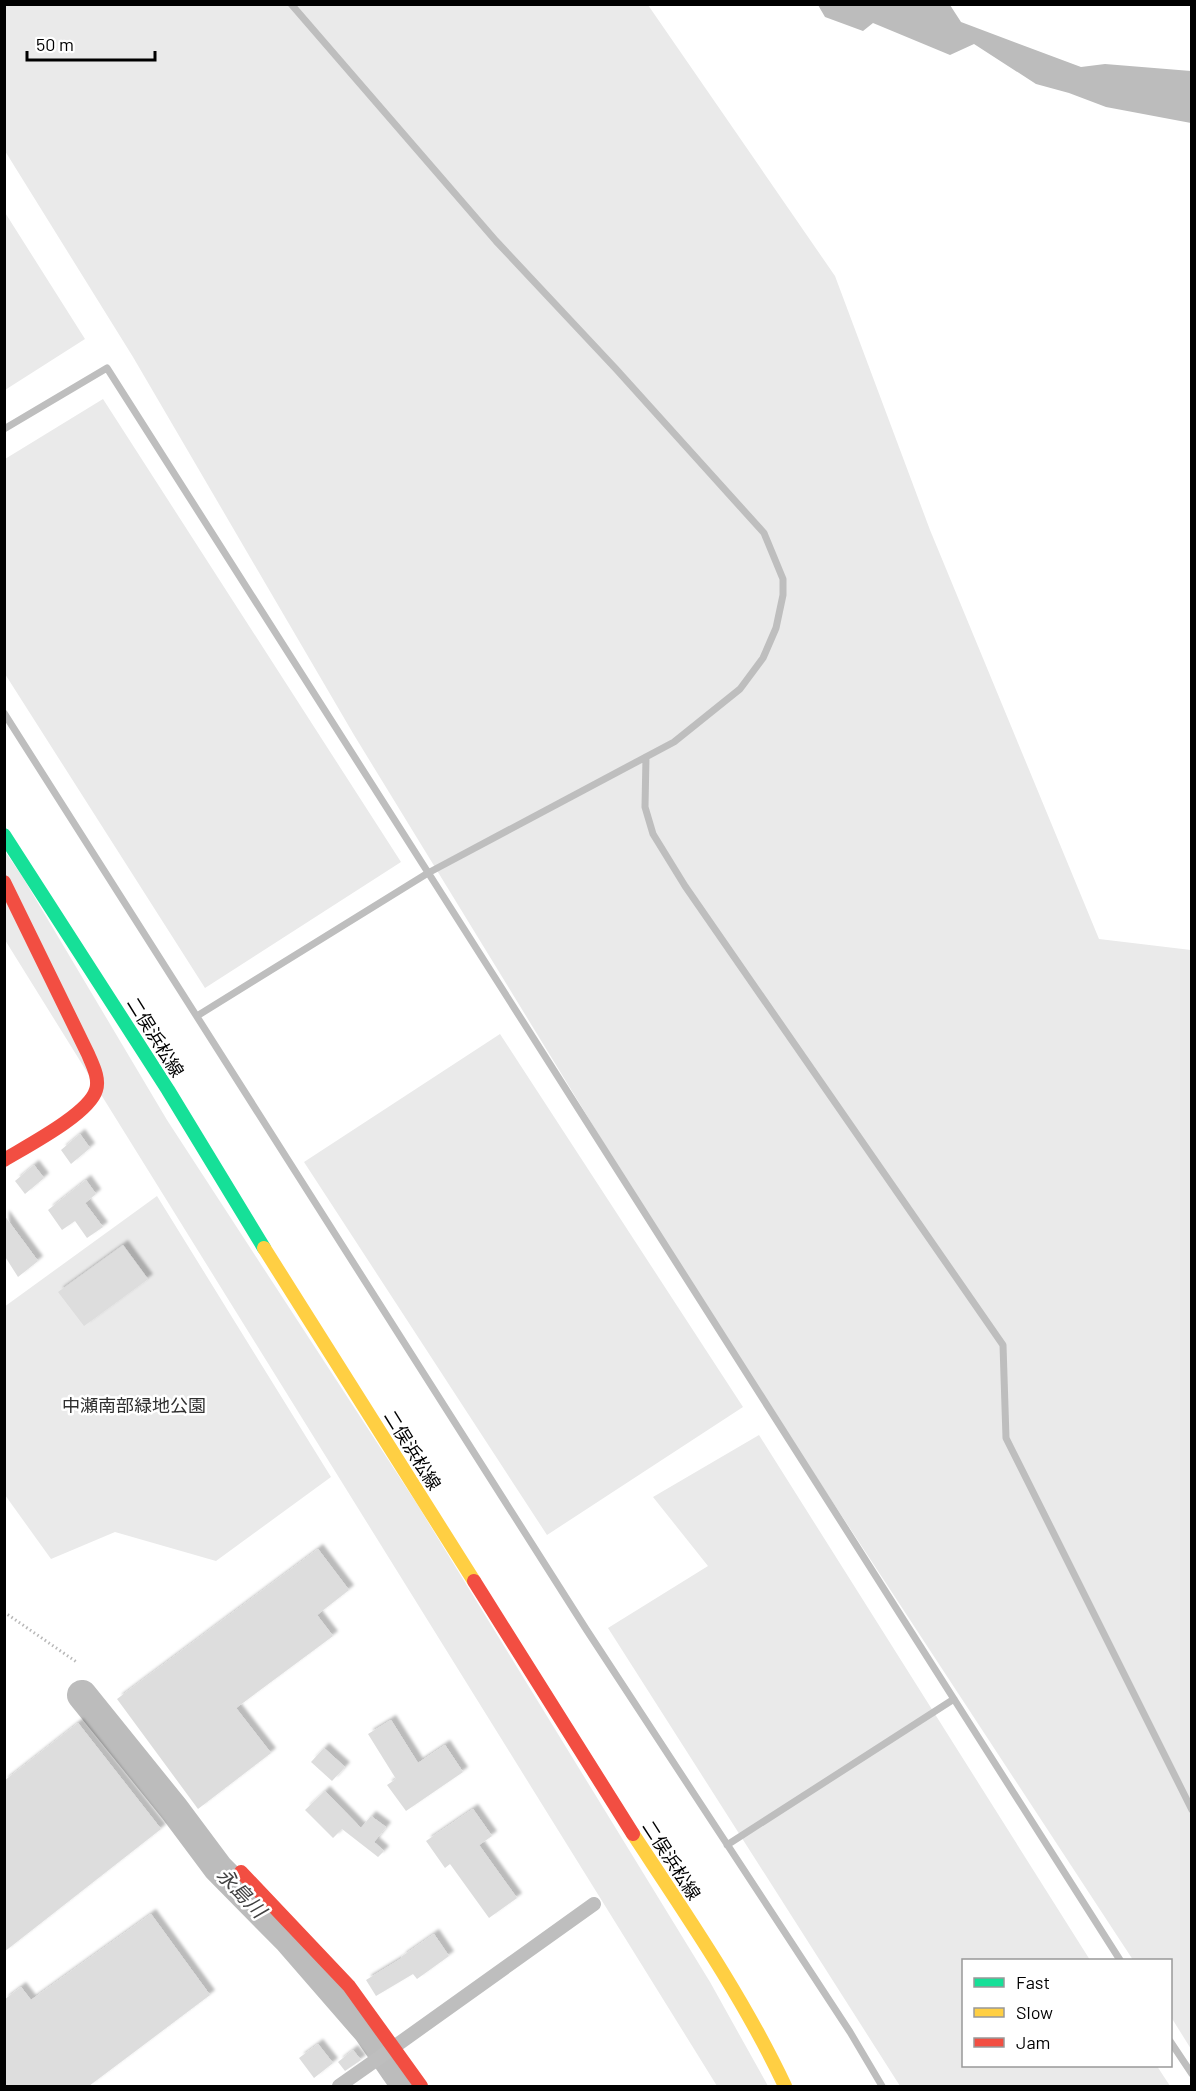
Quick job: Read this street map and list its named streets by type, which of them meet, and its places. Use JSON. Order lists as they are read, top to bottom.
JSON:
{
  "streets": {
    "main road": ["二俣浜松線"]
  },
  "water": ["永島川"],
  "parks": ["中瀬南部緑地公園"],
  "legend": ["Fast", "Slow", "Jam"],
  "scale_bar": "50 m"
}
